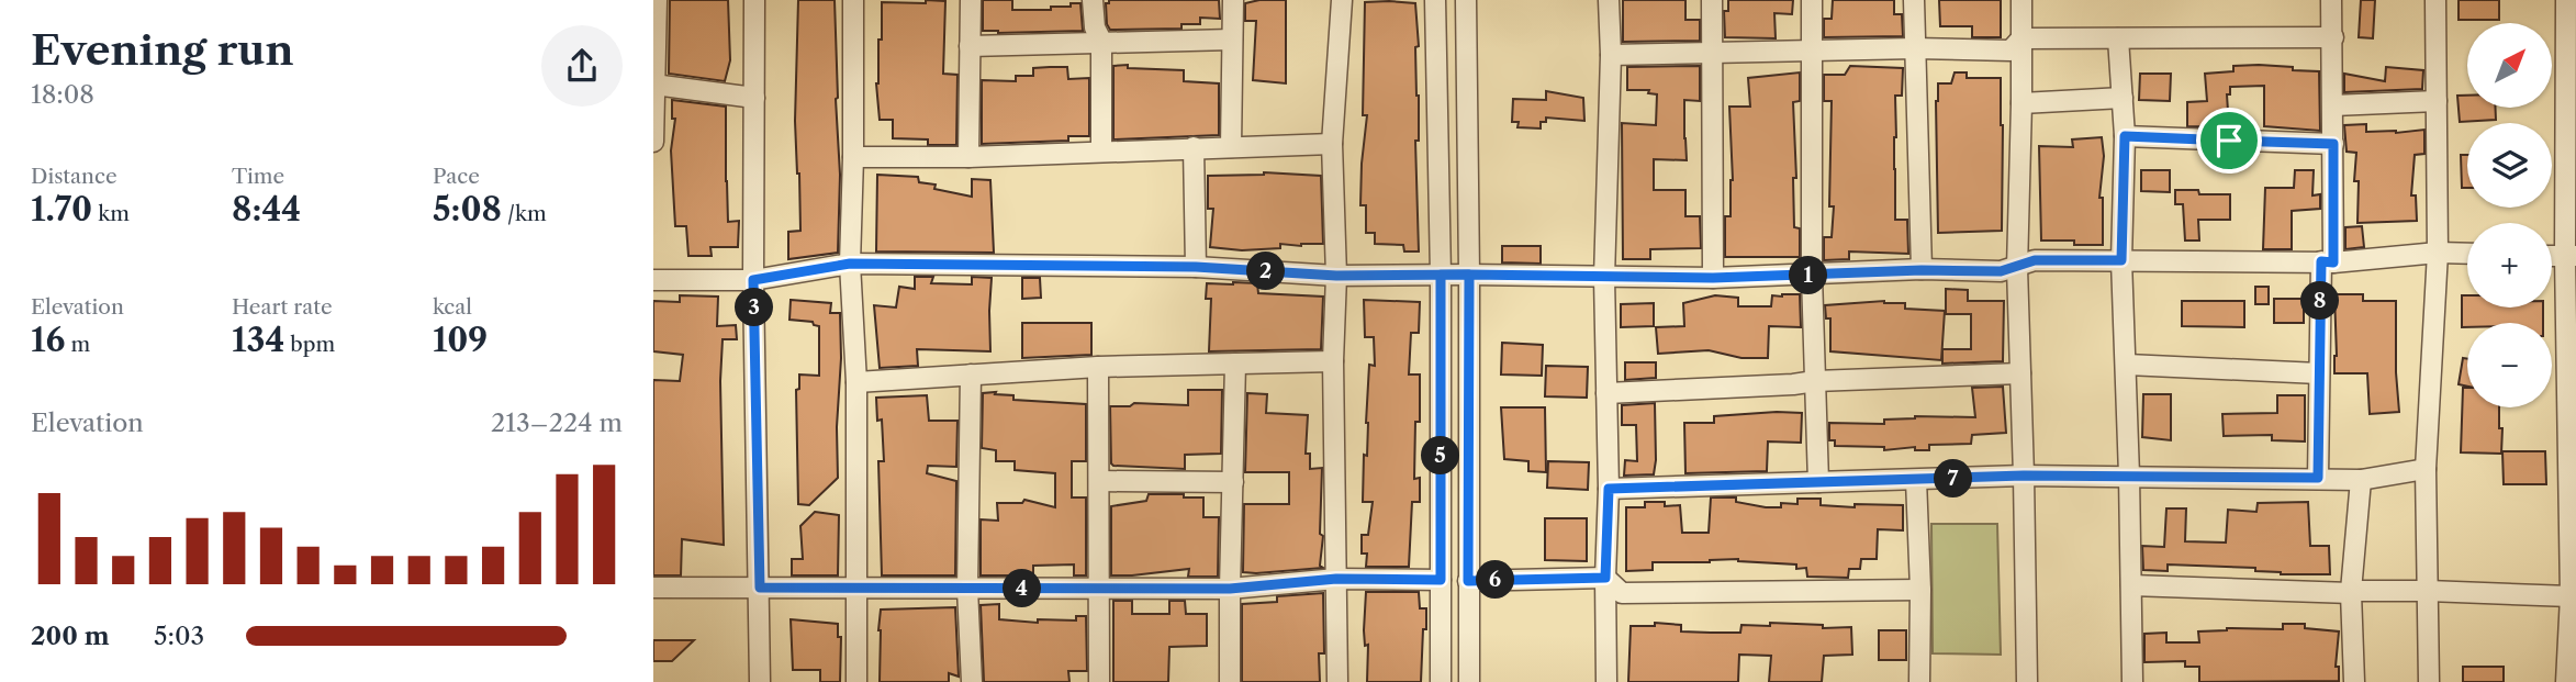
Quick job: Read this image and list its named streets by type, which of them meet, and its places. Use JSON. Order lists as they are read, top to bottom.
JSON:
{
  "north": "top right",
  "page": {
    "heading": ["Evening run", "18:08"],
    "map_buttons": ["+", "−"],
    "stats": [
      ["Distance", "1.70 km"],
      ["Time", "8:44"],
      ["Pace", "5:08 /km"],
      ["Elevation", "16 m"],
      ["Heart rate", "134 bpm"],
      ["kcal", "109"]
    ],
    "pins": [
      "2",
      "1",
      "8",
      "3",
      "5",
      "7",
      "6",
      "4"
    ],
    "chart": ["Elevation", "213–224 m"],
    "list": [
      {
        "name": "200 m",
        "note": "5:03"
      }
    ]
  }
}
